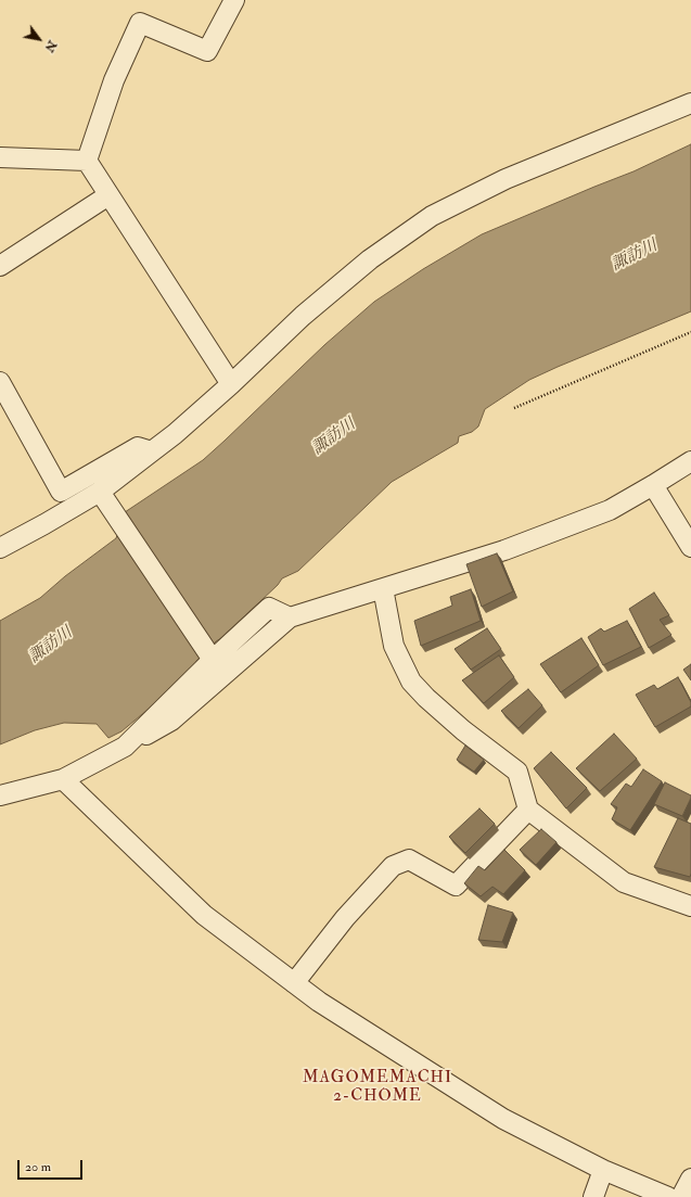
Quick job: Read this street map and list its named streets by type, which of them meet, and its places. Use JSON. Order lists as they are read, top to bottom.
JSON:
{
  "districts": ["MAGOMEMACHI 2-CHOME"],
  "water": ["諏訪川"],
  "scale_bar": "20 m",
  "north": "bottom right"
}
